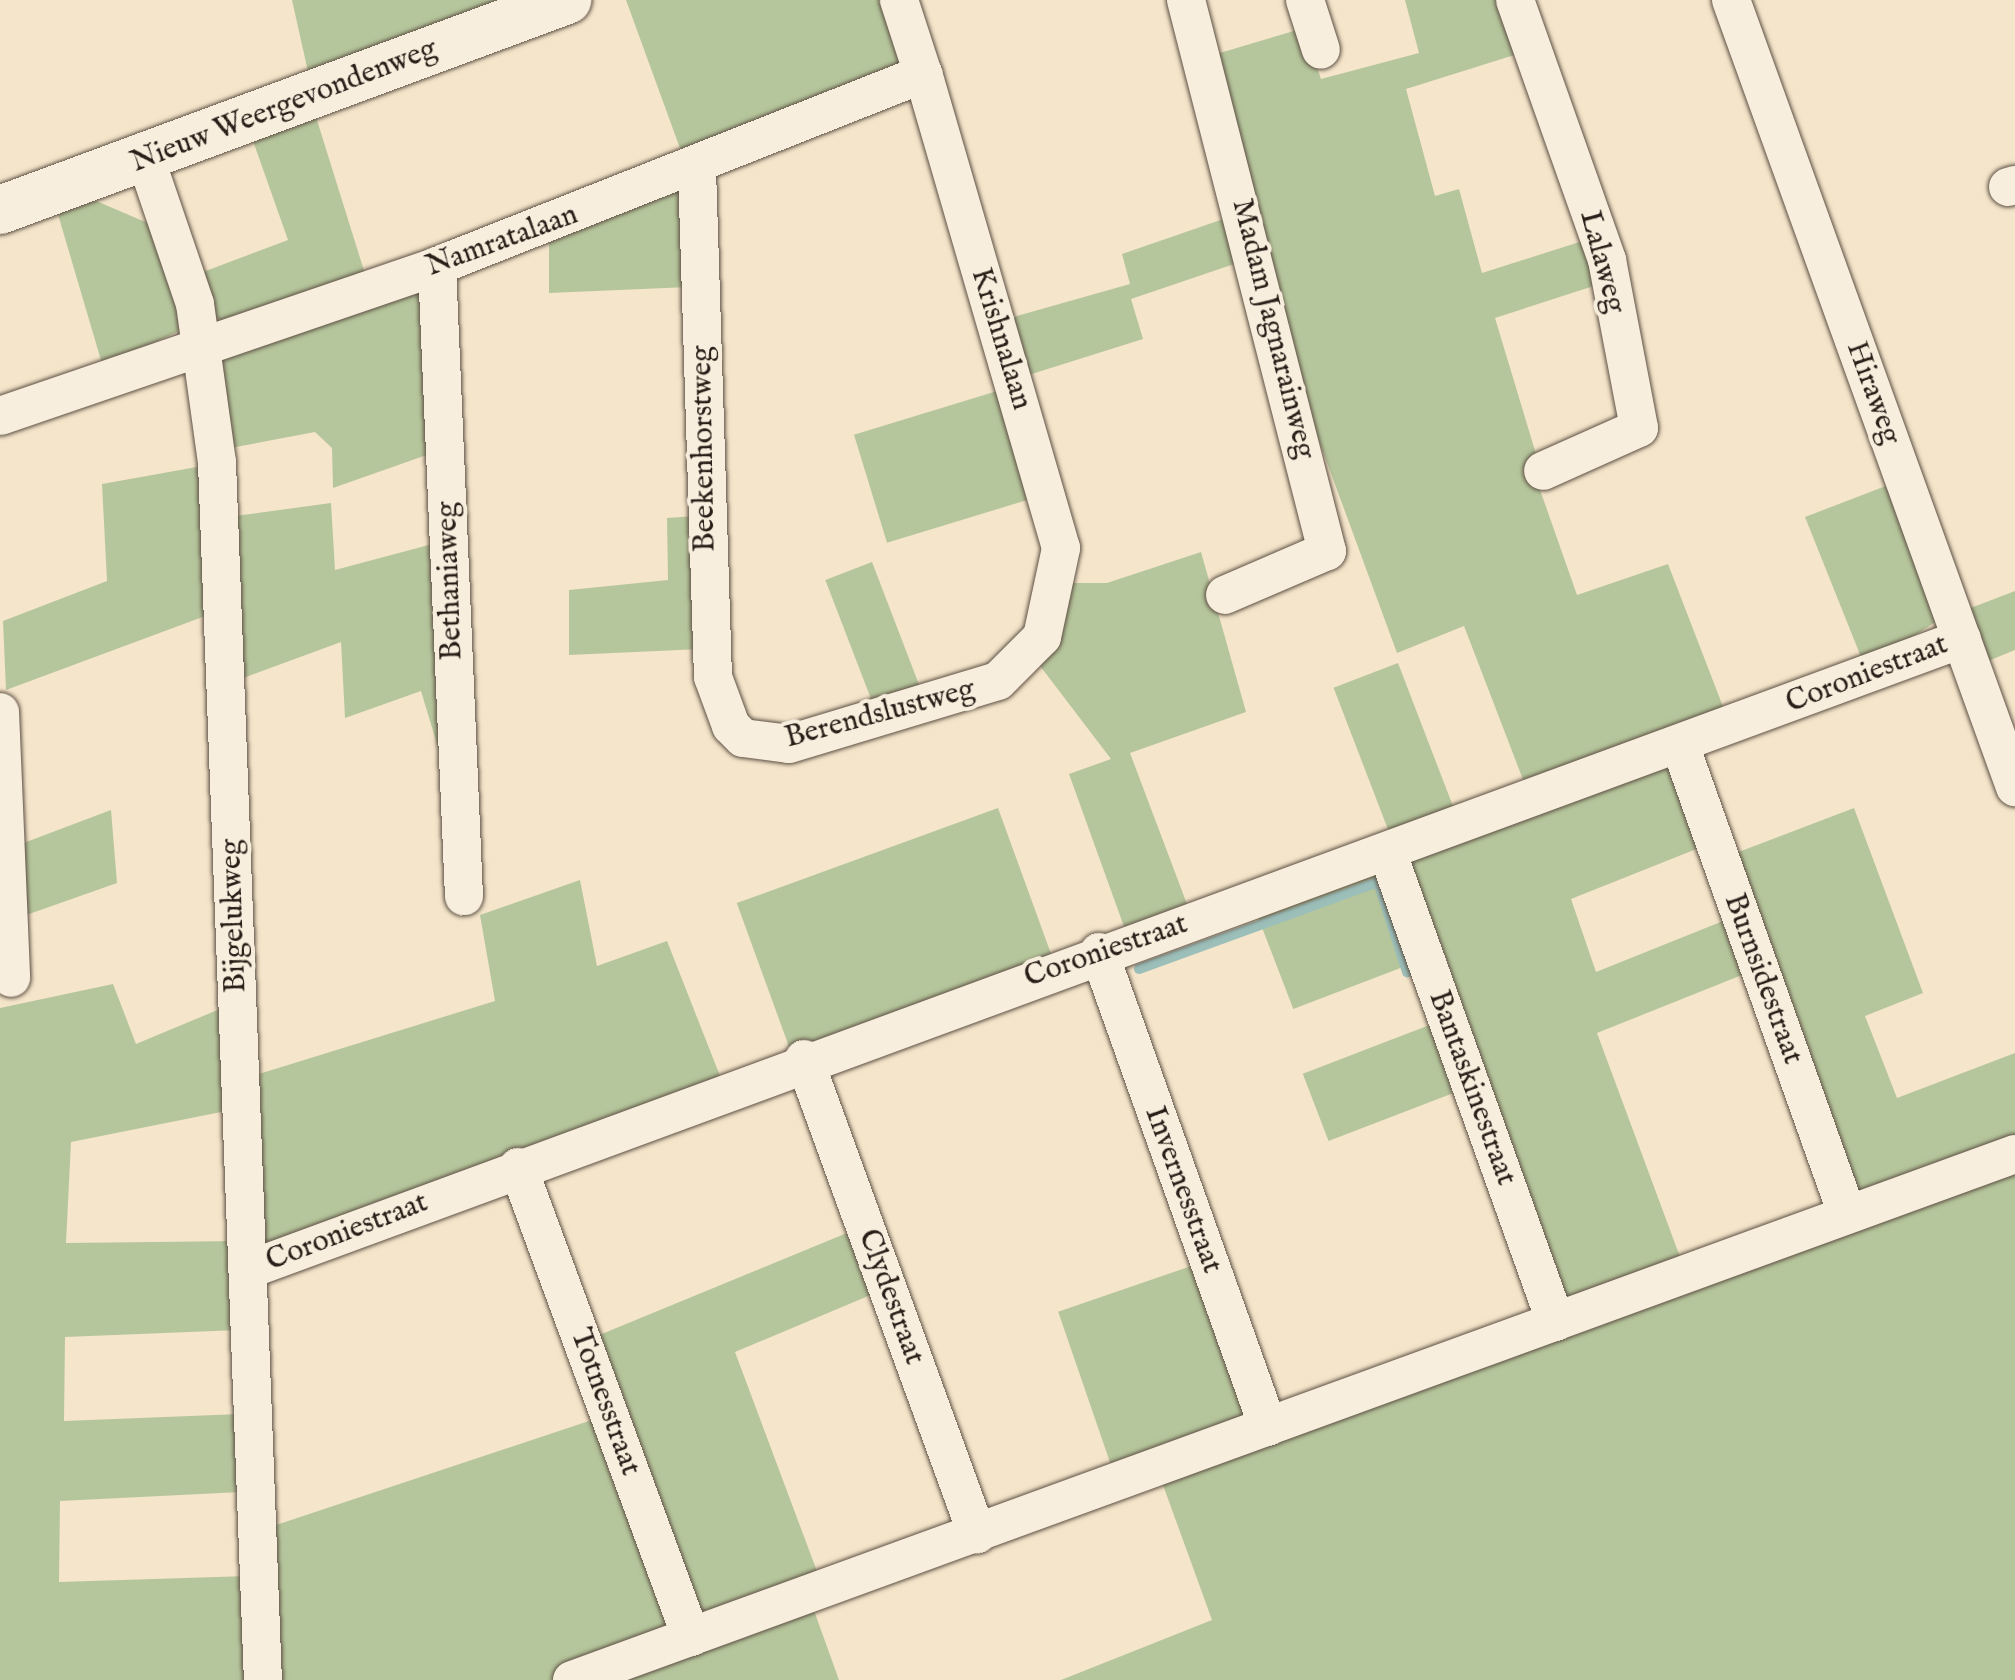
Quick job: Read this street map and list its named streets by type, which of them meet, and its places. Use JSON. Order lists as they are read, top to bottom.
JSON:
{
  "streets": {
    "street": [
      "Nieuw Weergevondenweg",
      "Namratalaan",
      "Lalaweg",
      "Madam Jagnarainweg",
      "Krishnalaan",
      "Hiraweg",
      "Beekenhorstweg",
      "Bethaniaweg",
      "Coroniestraat",
      "Berendslustweg",
      "Bijgelukweg",
      "Burnsidestraat",
      "Bantaskinestraat",
      "Invernesstraat",
      "Clydestraat",
      "Totnesstraat"
    ]
  },
  "crossings": [
    ["Nieuw Weergevondenweg", "Bijgelukweg"],
    ["Namratalaan", "Krishnalaan"],
    ["Namratalaan", "Beekenhorstweg"],
    ["Namratalaan", "Bethaniaweg"],
    ["Namratalaan", "Bijgelukweg"],
    ["Krishnalaan", "Berendslustweg"],
    ["Hiraweg", "Coroniestraat"],
    ["Beekenhorstweg", "Berendslustweg"],
    ["Coroniestraat", "Bijgelukweg"],
    ["Coroniestraat", "Burnsidestraat"],
    ["Coroniestraat", "Bantaskinestraat"],
    ["Coroniestraat", "Invernesstraat"],
    ["Coroniestraat", "Clydestraat"],
    ["Coroniestraat", "Totnesstraat"]
  ]
}
